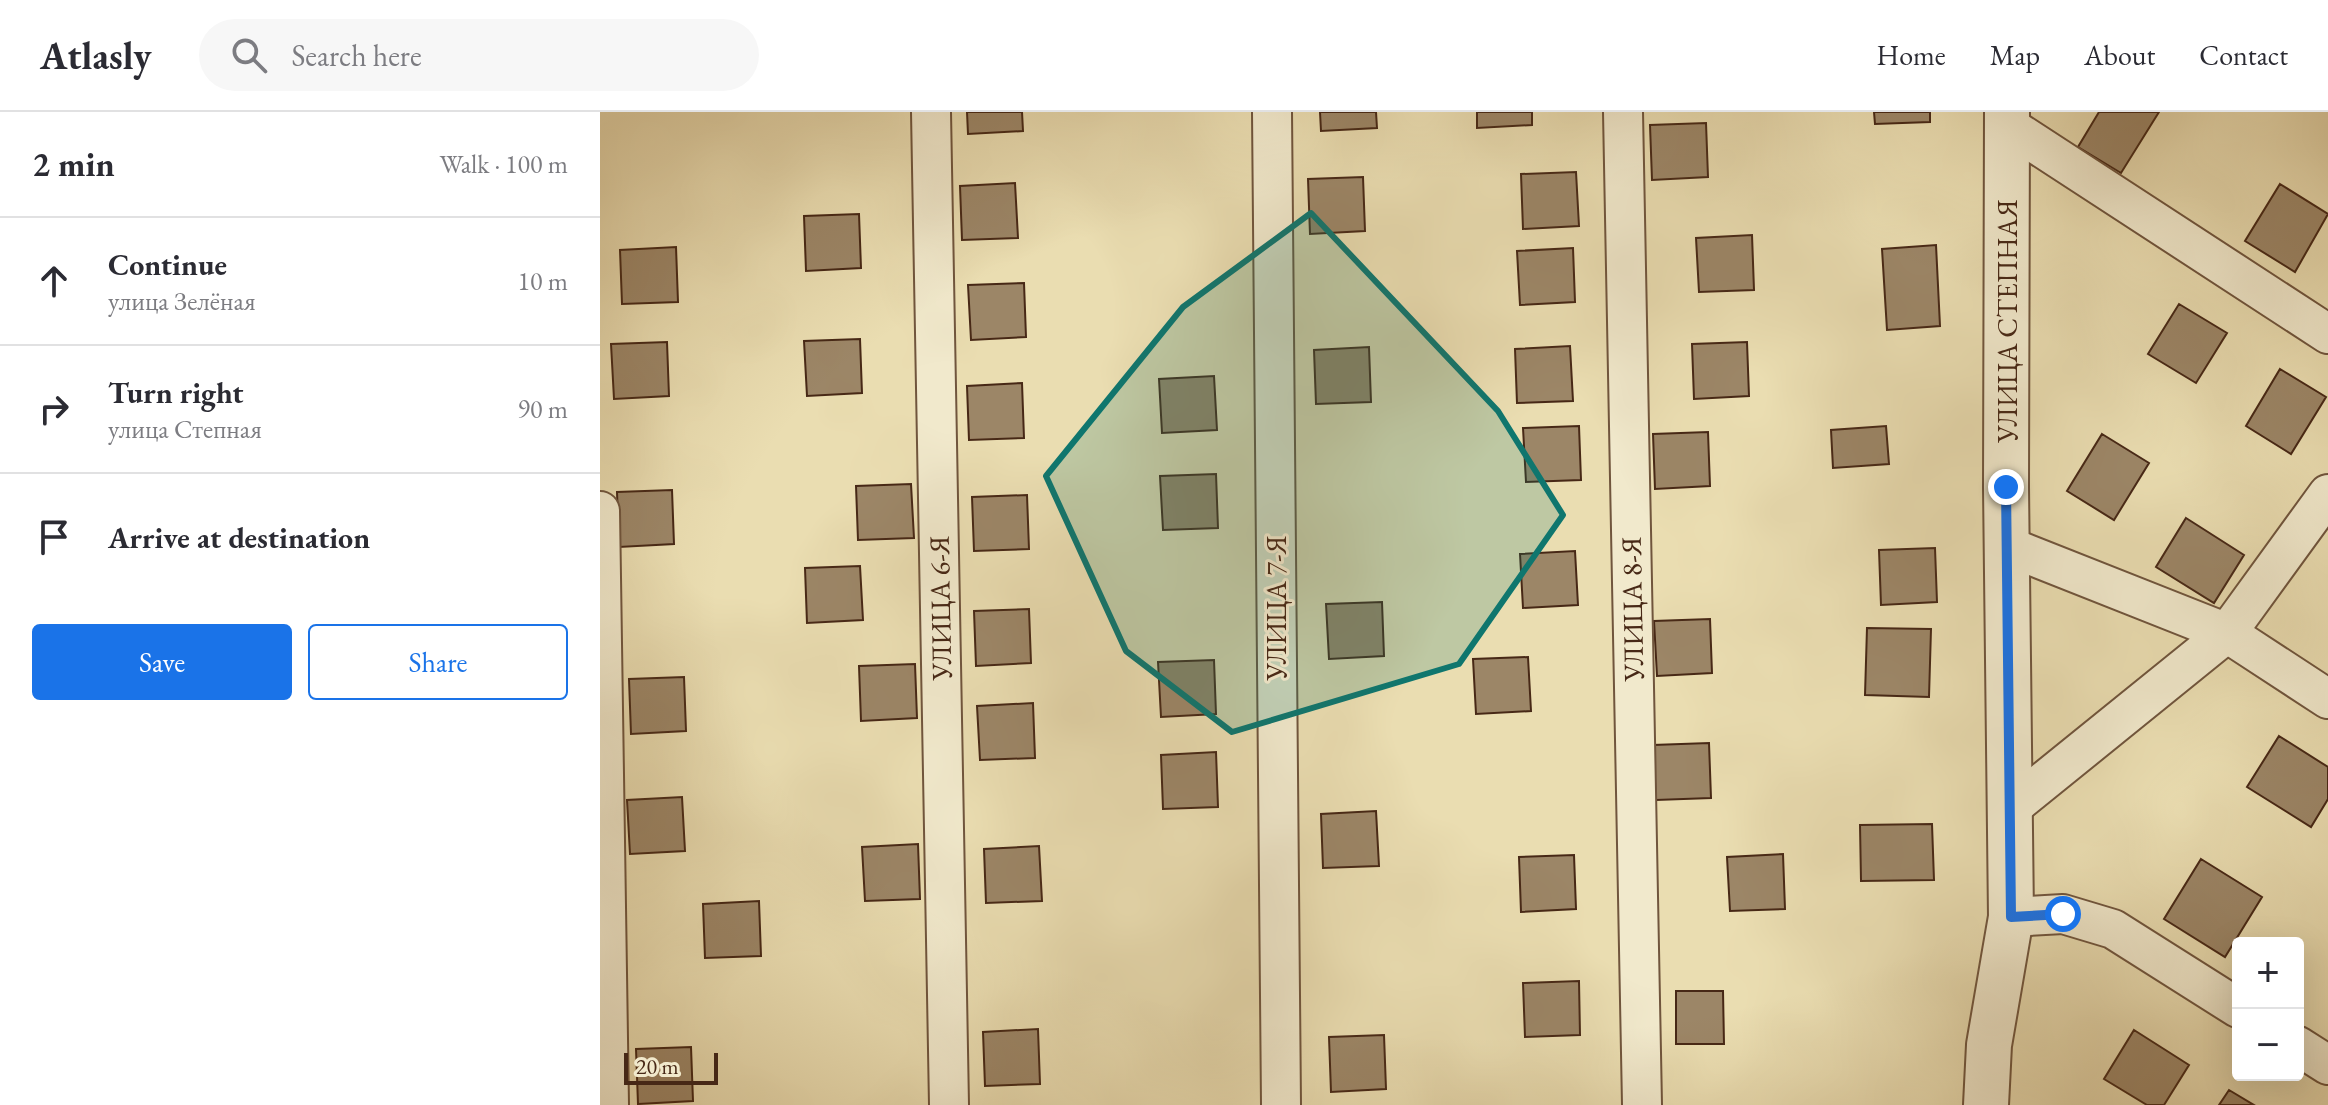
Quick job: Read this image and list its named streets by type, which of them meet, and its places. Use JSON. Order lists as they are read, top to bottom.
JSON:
{
  "streets": {
    "street": [
      "УЛИЦА СТЕПНАЯ",
      "УЛИЦА 6-Я",
      "УЛИЦА 7-Я",
      "УЛИЦА 8-Я"
    ]
  },
  "scale_bar": "20 m",
  "page": {
    "header": "Atlasly",
    "search": "Search here",
    "nav": [
      "Home",
      "Map",
      "About",
      "Contact"
    ],
    "heading": ["2 min", "Walk · 100 m"],
    "list": [
      ["Continue", "улица Зелёная", "10 m"],
      ["Turn right", "улица Степная", "90 m"],
      "Arrive at destination"
    ],
    "buttons": ["Save", "Share"],
    "map_buttons": ["+", "−"],
    "scale": "20 m"
  }
}
